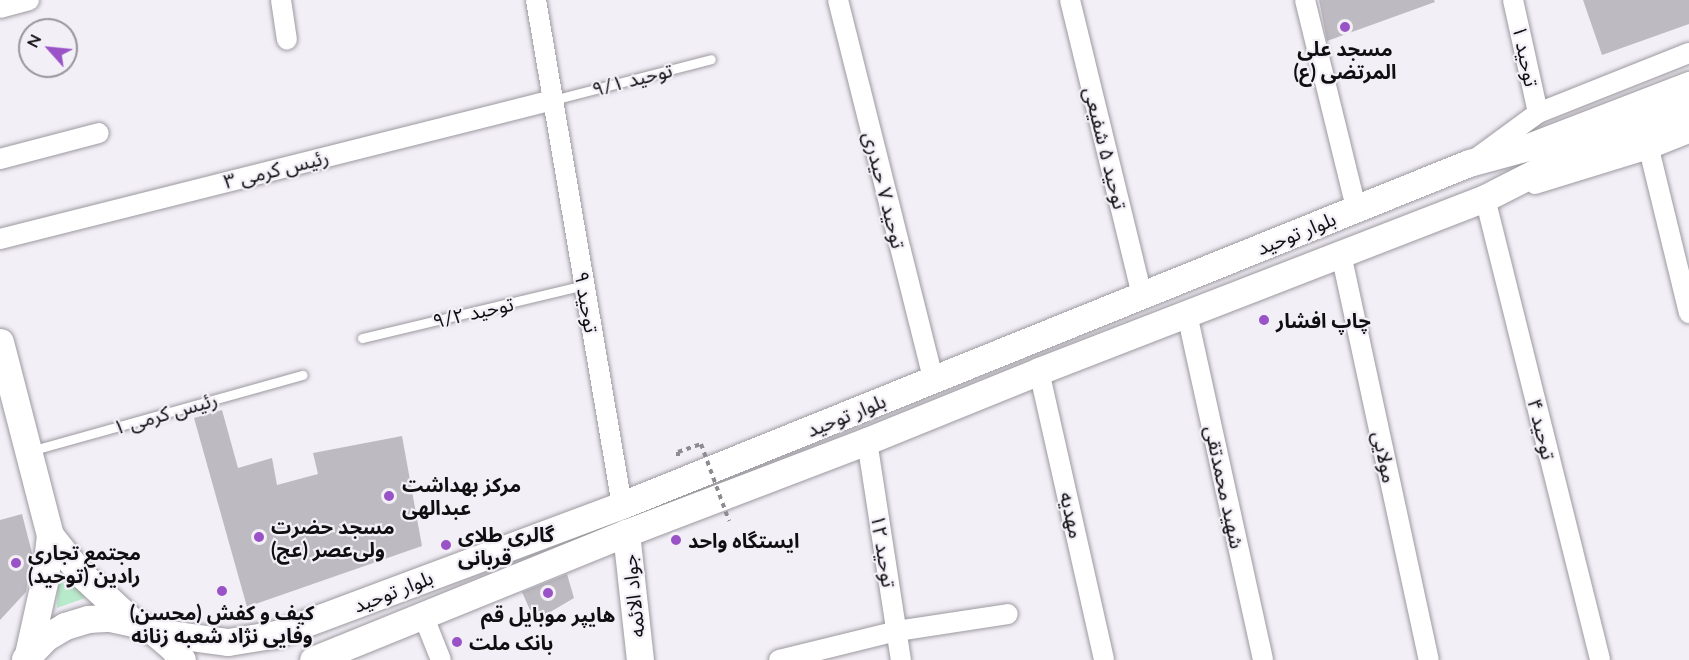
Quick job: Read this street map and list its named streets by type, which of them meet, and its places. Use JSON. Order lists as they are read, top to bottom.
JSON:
{
  "streets": {
    "main road": ["بلوار توحید", "جواد الائمه"],
    "street": [
      "توحید ۱",
      "توحید ۵ شفیعی",
      "رئیس کرمی ۳",
      "توحید ۷ حیدری",
      "توحید ۹",
      "توحید ۴",
      "مولایی",
      "شهید محمدتقی",
      "مهدیه",
      "توحید ۱۲"
    ],
    "lane": ["توحید ۹/۱", "توحید ۹/۲", "رئیس کرمی ۱"]
  },
  "crossings": [
    ["توحید ۹/۱", "رئیس کرمی ۳"],
    ["توحید ۹/۱", "توحید ۹"],
    ["توحید ۵ شفیعی", "بلوار توحید"],
    ["رئیس کرمی ۳", "توحید ۹"],
    ["توحید ۷ حیدری", "بلوار توحید"],
    ["بلوار توحید", "توحید ۹"],
    ["بلوار توحید", "توحید ۴"],
    ["بلوار توحید", "مولایی"],
    ["بلوار توحید", "شهید محمدتقی"],
    ["بلوار توحید", "مهدیه"],
    ["بلوار توحید", "توحید ۱۲"],
    ["بلوار توحید", "جواد الائمه"],
    ["توحید ۹", "توحید ۹/۲"]
  ],
  "places": [
    "مسجد علی المرتضی (ع)",
    "چاپ افشار",
    "مرکز بهداشت عبدالهی",
    "مسجد حضرت ولی‌عصر (عج)",
    "ایستگاه واحد",
    "گالری طلای قربانی",
    "مجتمع تجاری رادین (توحید)",
    "کیف و کفش (محسن) وفایی نژاد شعبه زنانه",
    "هایپر موبایل قم",
    "بانک ملت"
  ],
  "north": "top left"
}
